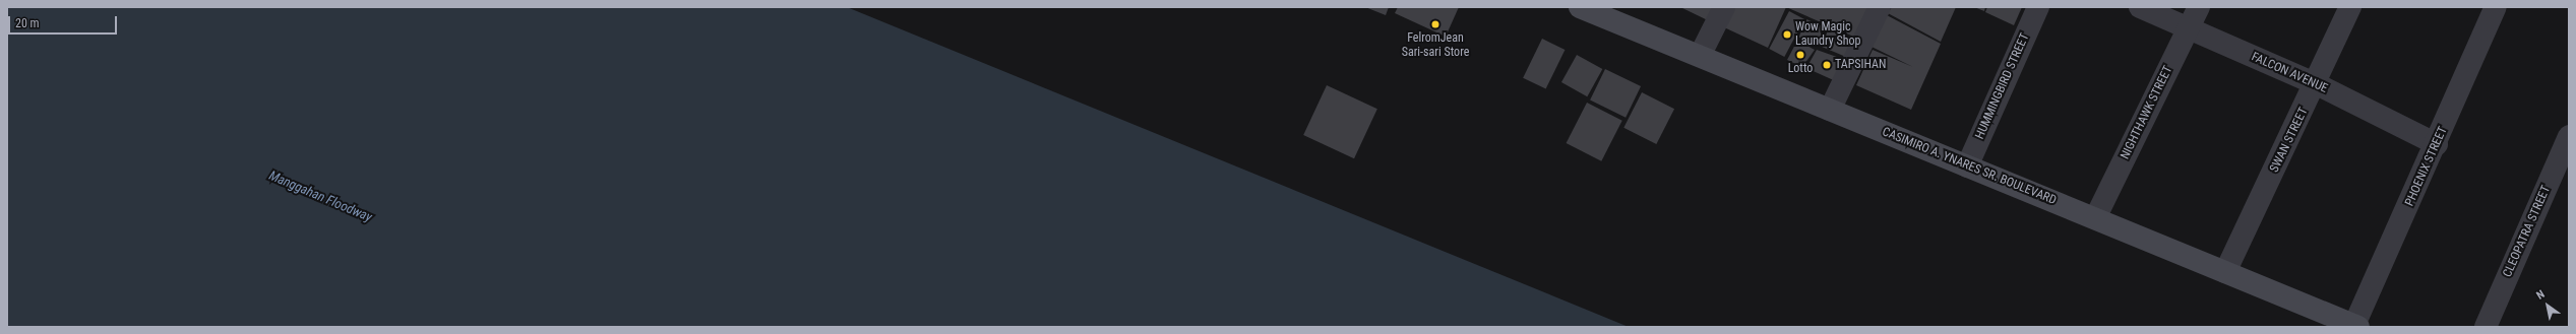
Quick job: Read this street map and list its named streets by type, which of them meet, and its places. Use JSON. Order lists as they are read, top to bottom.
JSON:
{
  "streets": {
    "main road": ["CASIMIRO A. YNARES SR. BOULEVARD"],
    "street": [
      "FALCON AVENUE",
      "HUMMINGBIRD STREET",
      "NIGHTHAWK STREET",
      "SWAN STREET",
      "PHOENIX STREET",
      "CLEOPATRA STREET"
    ]
  },
  "crossings": [
    ["FALCON AVENUE", "NIGHTHAWK STREET"],
    ["FALCON AVENUE", "SWAN STREET"],
    ["FALCON AVENUE", "PHOENIX STREET"],
    ["HUMMINGBIRD STREET", "CASIMIRO A. YNARES SR. BOULEVARD"],
    ["NIGHTHAWK STREET", "CASIMIRO A. YNARES SR. BOULEVARD"],
    ["SWAN STREET", "CASIMIRO A. YNARES SR. BOULEVARD"],
    ["CASIMIRO A. YNARES SR. BOULEVARD", "PHOENIX STREET"]
  ],
  "water": ["Manggahan Floodway"],
  "places": [
    "FelromJean Sari-sari Store",
    "Wow Magic Laundry Shop",
    "Lotto",
    "TAPSIHAN"
  ],
  "scale_bar": "20 m",
  "north": "top left"
}
